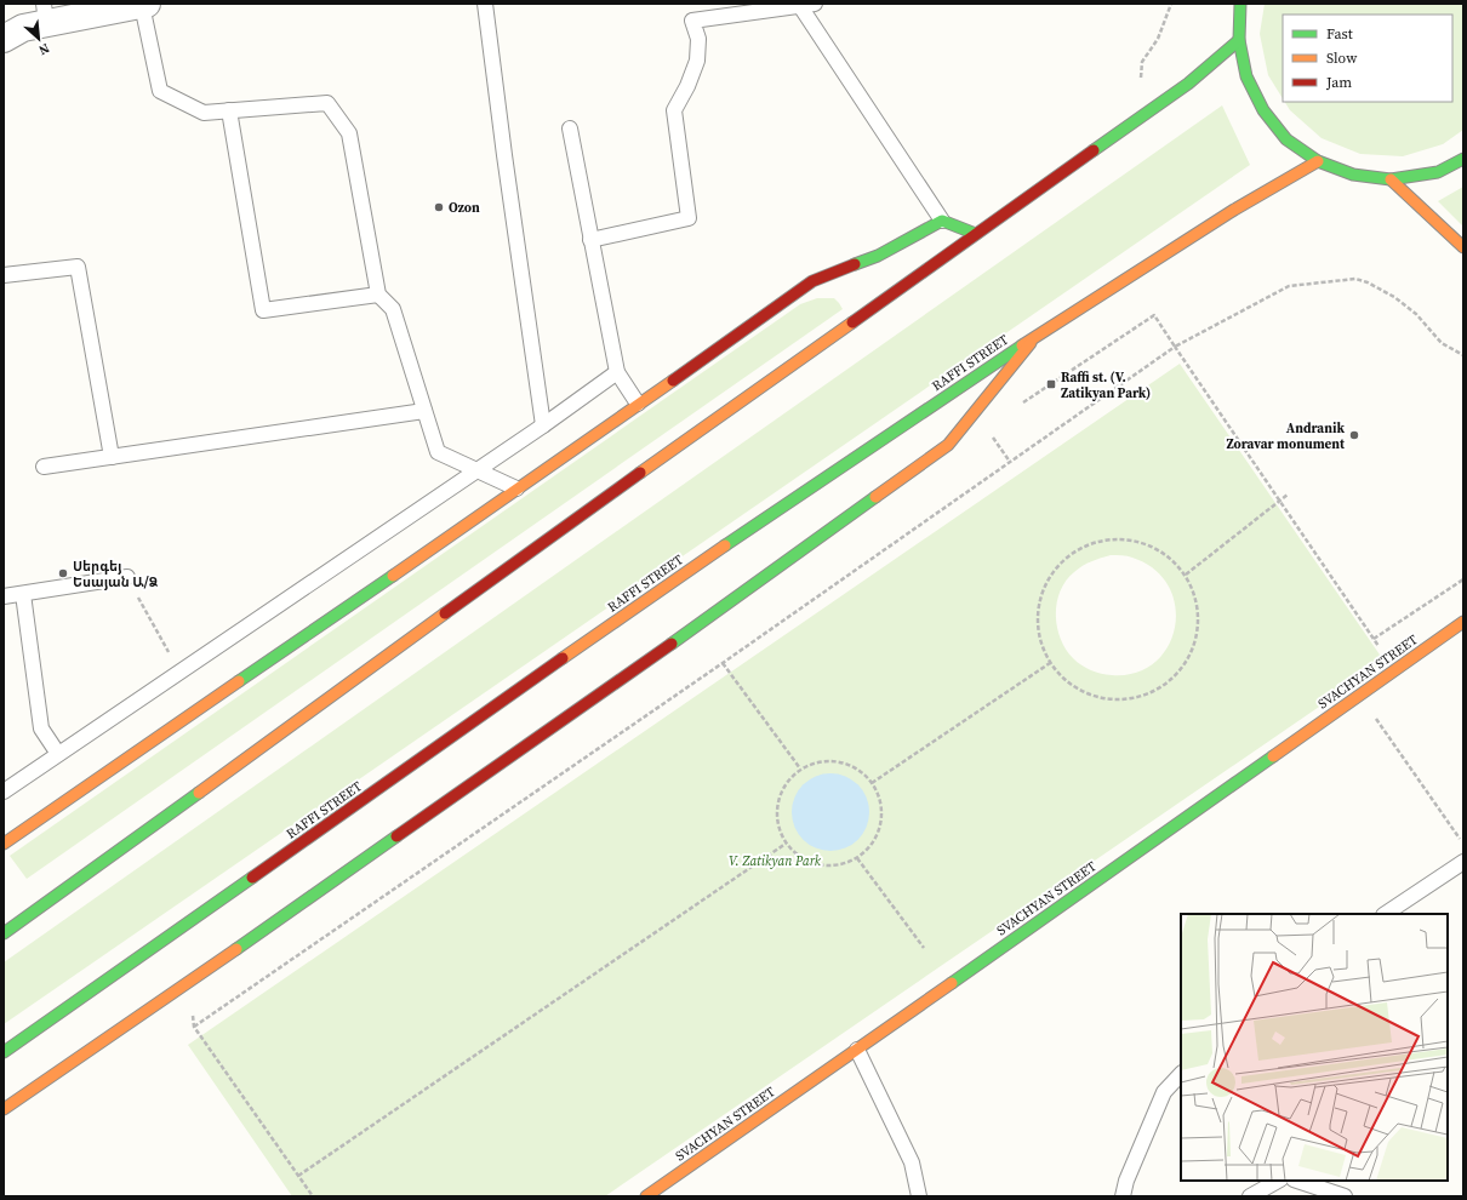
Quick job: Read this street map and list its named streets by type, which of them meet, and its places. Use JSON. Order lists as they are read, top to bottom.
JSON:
{
  "streets": {
    "main road": ["RAFFI STREET", "SVACHYAN STREET"]
  },
  "parks": ["V. Zatikyan Park"],
  "places": {
    "other": ["Ozon", "Andranik Zoravar monument", "Սերգեյ Եսայան Ա/Ձ"],
    "transit": ["Raffi st. (V. Zatikyan Park)"]
  },
  "legend": ["Fast", "Slow", "Jam"],
  "north": "bottom right"
}
